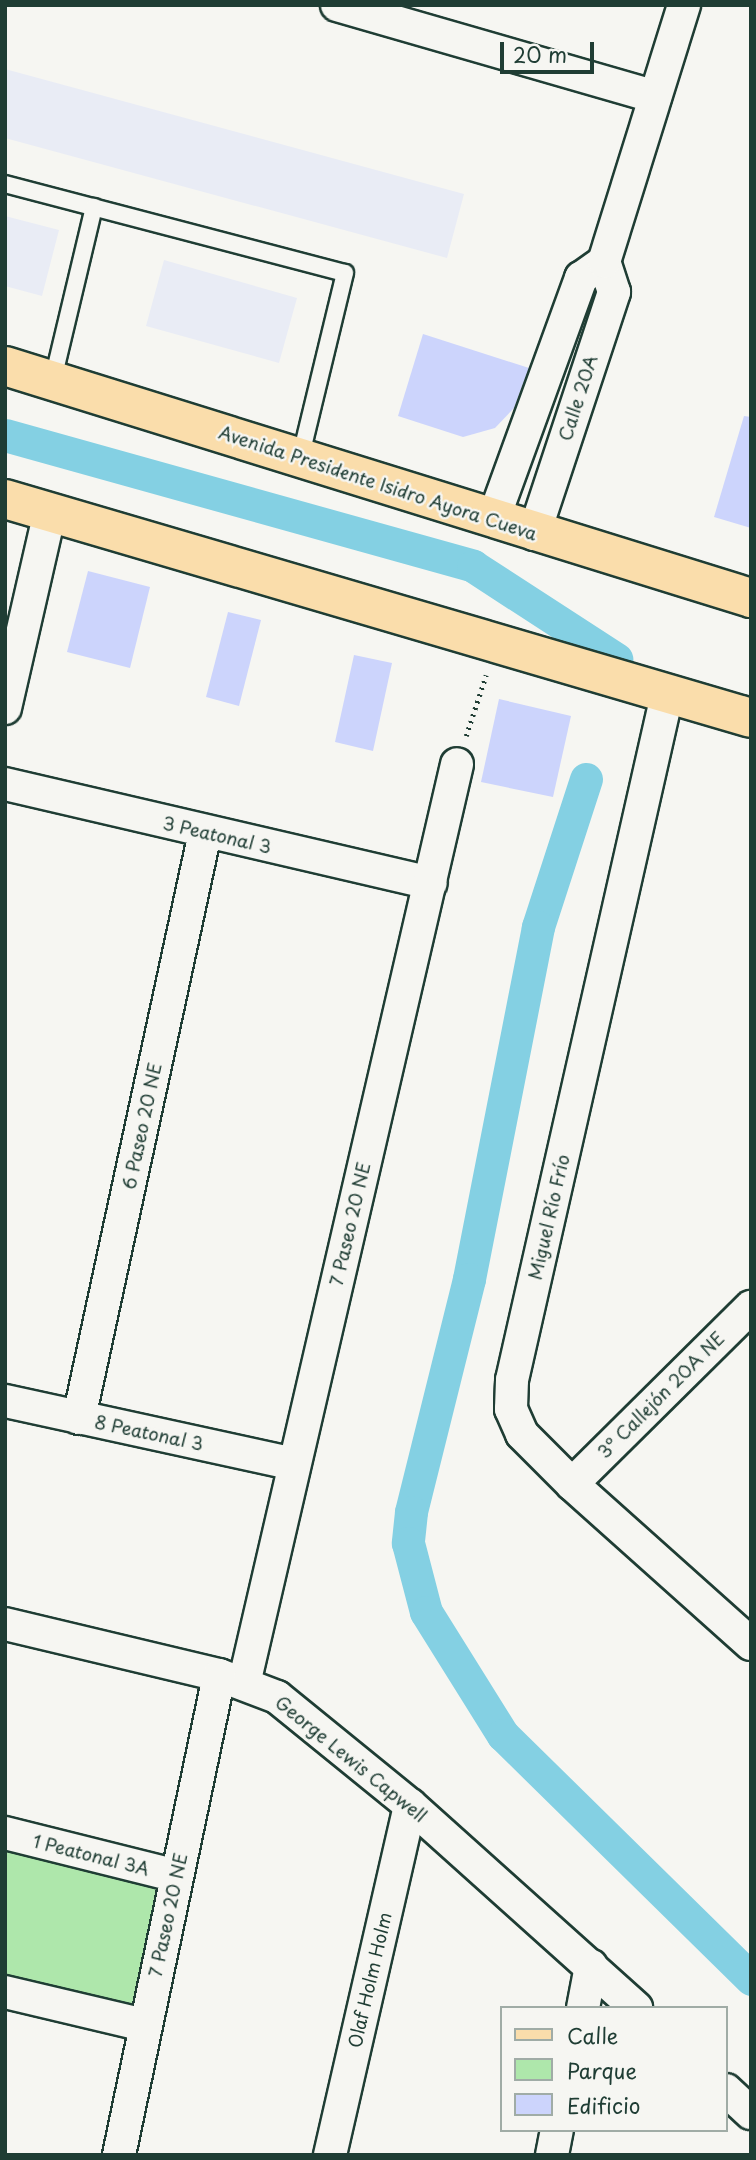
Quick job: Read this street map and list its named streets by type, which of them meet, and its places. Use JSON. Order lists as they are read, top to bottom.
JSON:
{
  "streets": {
    "main road": ["Avenida Presidente Isidro Ayora Cueva"],
    "street": [
      "Calle 20A",
      "3 Peatonal 3",
      "6 Paseo 20 NE",
      "Miguel Río Frío",
      "7 Paseo 20 NE",
      "3° Callejón 20A NE",
      "8 Peatonal 3",
      "George Lewis Capwell",
      "1 Peatonal 3A",
      "Olaf Holm Holm"
    ]
  },
  "crossings": [
    ["Calle 20A", "Avenida Presidente Isidro Ayora Cueva"],
    ["3 Peatonal 3", "6 Paseo 20 NE"],
    ["3 Peatonal 3", "7 Paseo 20 NE"],
    ["6 Paseo 20 NE", "8 Peatonal 3"],
    ["Miguel Río Frío", "3° Callejón 20A NE"],
    ["7 Paseo 20 NE", "8 Peatonal 3"],
    ["7 Paseo 20 NE", "George Lewis Capwell"],
    ["7 Paseo 20 NE", "1 Peatonal 3A"],
    ["George Lewis Capwell", "Olaf Holm Holm"]
  ],
  "legend": ["Calle", "Parque", "Edificio"],
  "scale_bar": "20 m"
}
